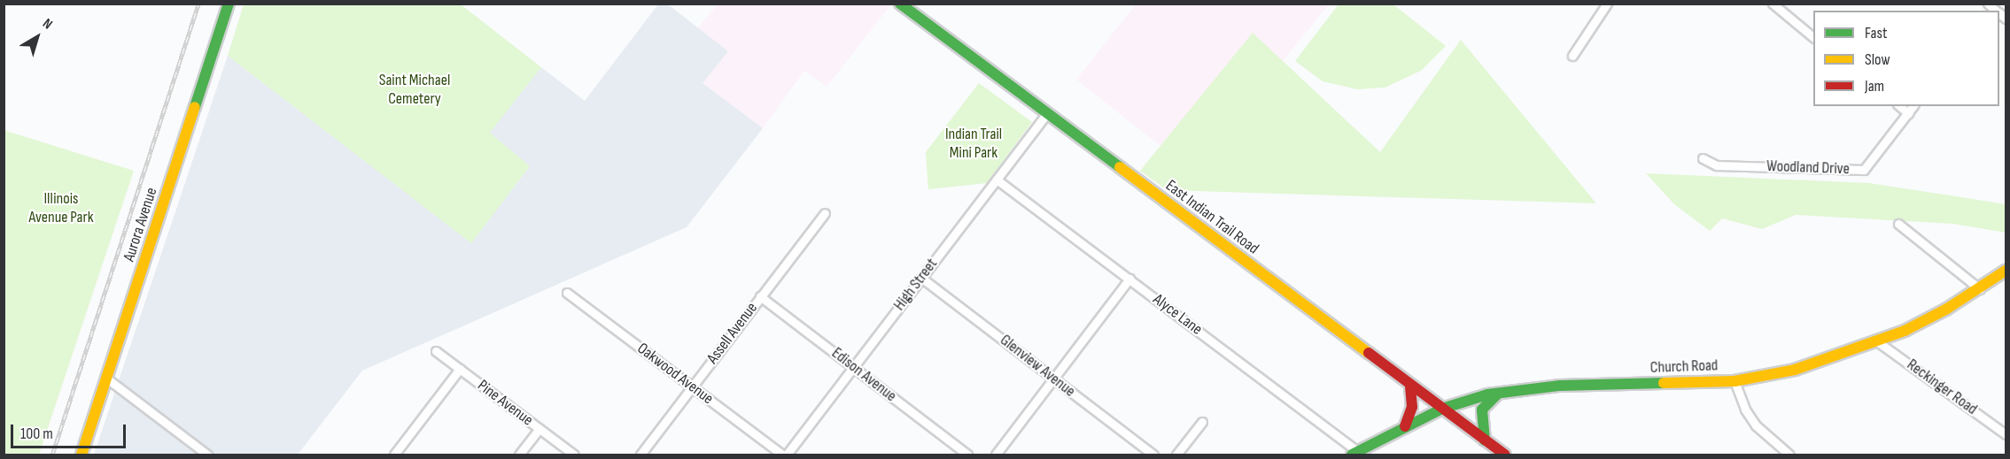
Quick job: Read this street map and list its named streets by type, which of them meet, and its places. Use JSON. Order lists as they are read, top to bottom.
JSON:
{
  "streets": {
    "main road": ["East Indian Trail Road", "Aurora Avenue", "Church Road"],
    "street": [
      "Woodland Drive",
      "High Street",
      "Alyce Lane",
      "Assell Avenue",
      "Glenview Avenue",
      "Oakwood Avenue",
      "Edison Avenue",
      "Reckinger Road",
      "Pine Avenue"
    ]
  },
  "crossings": [
    ["East Indian Trail Road", "High Street"],
    ["East Indian Trail Road", "Church Road"],
    ["High Street", "Alyce Lane"],
    ["High Street", "Glenview Avenue"],
    ["High Street", "Edison Avenue"],
    ["Alyce Lane", "Church Road"],
    ["Assell Avenue", "Oakwood Avenue"],
    ["Assell Avenue", "Edison Avenue"],
    ["Church Road", "Reckinger Road"]
  ],
  "parks": ["Saint Michael Cemetery", "Indian Trail Mini Park", "Illinois Avenue Park"],
  "legend": ["Fast", "Slow", "Jam"],
  "scale_bar": "100 m",
  "north": "top right"
}
